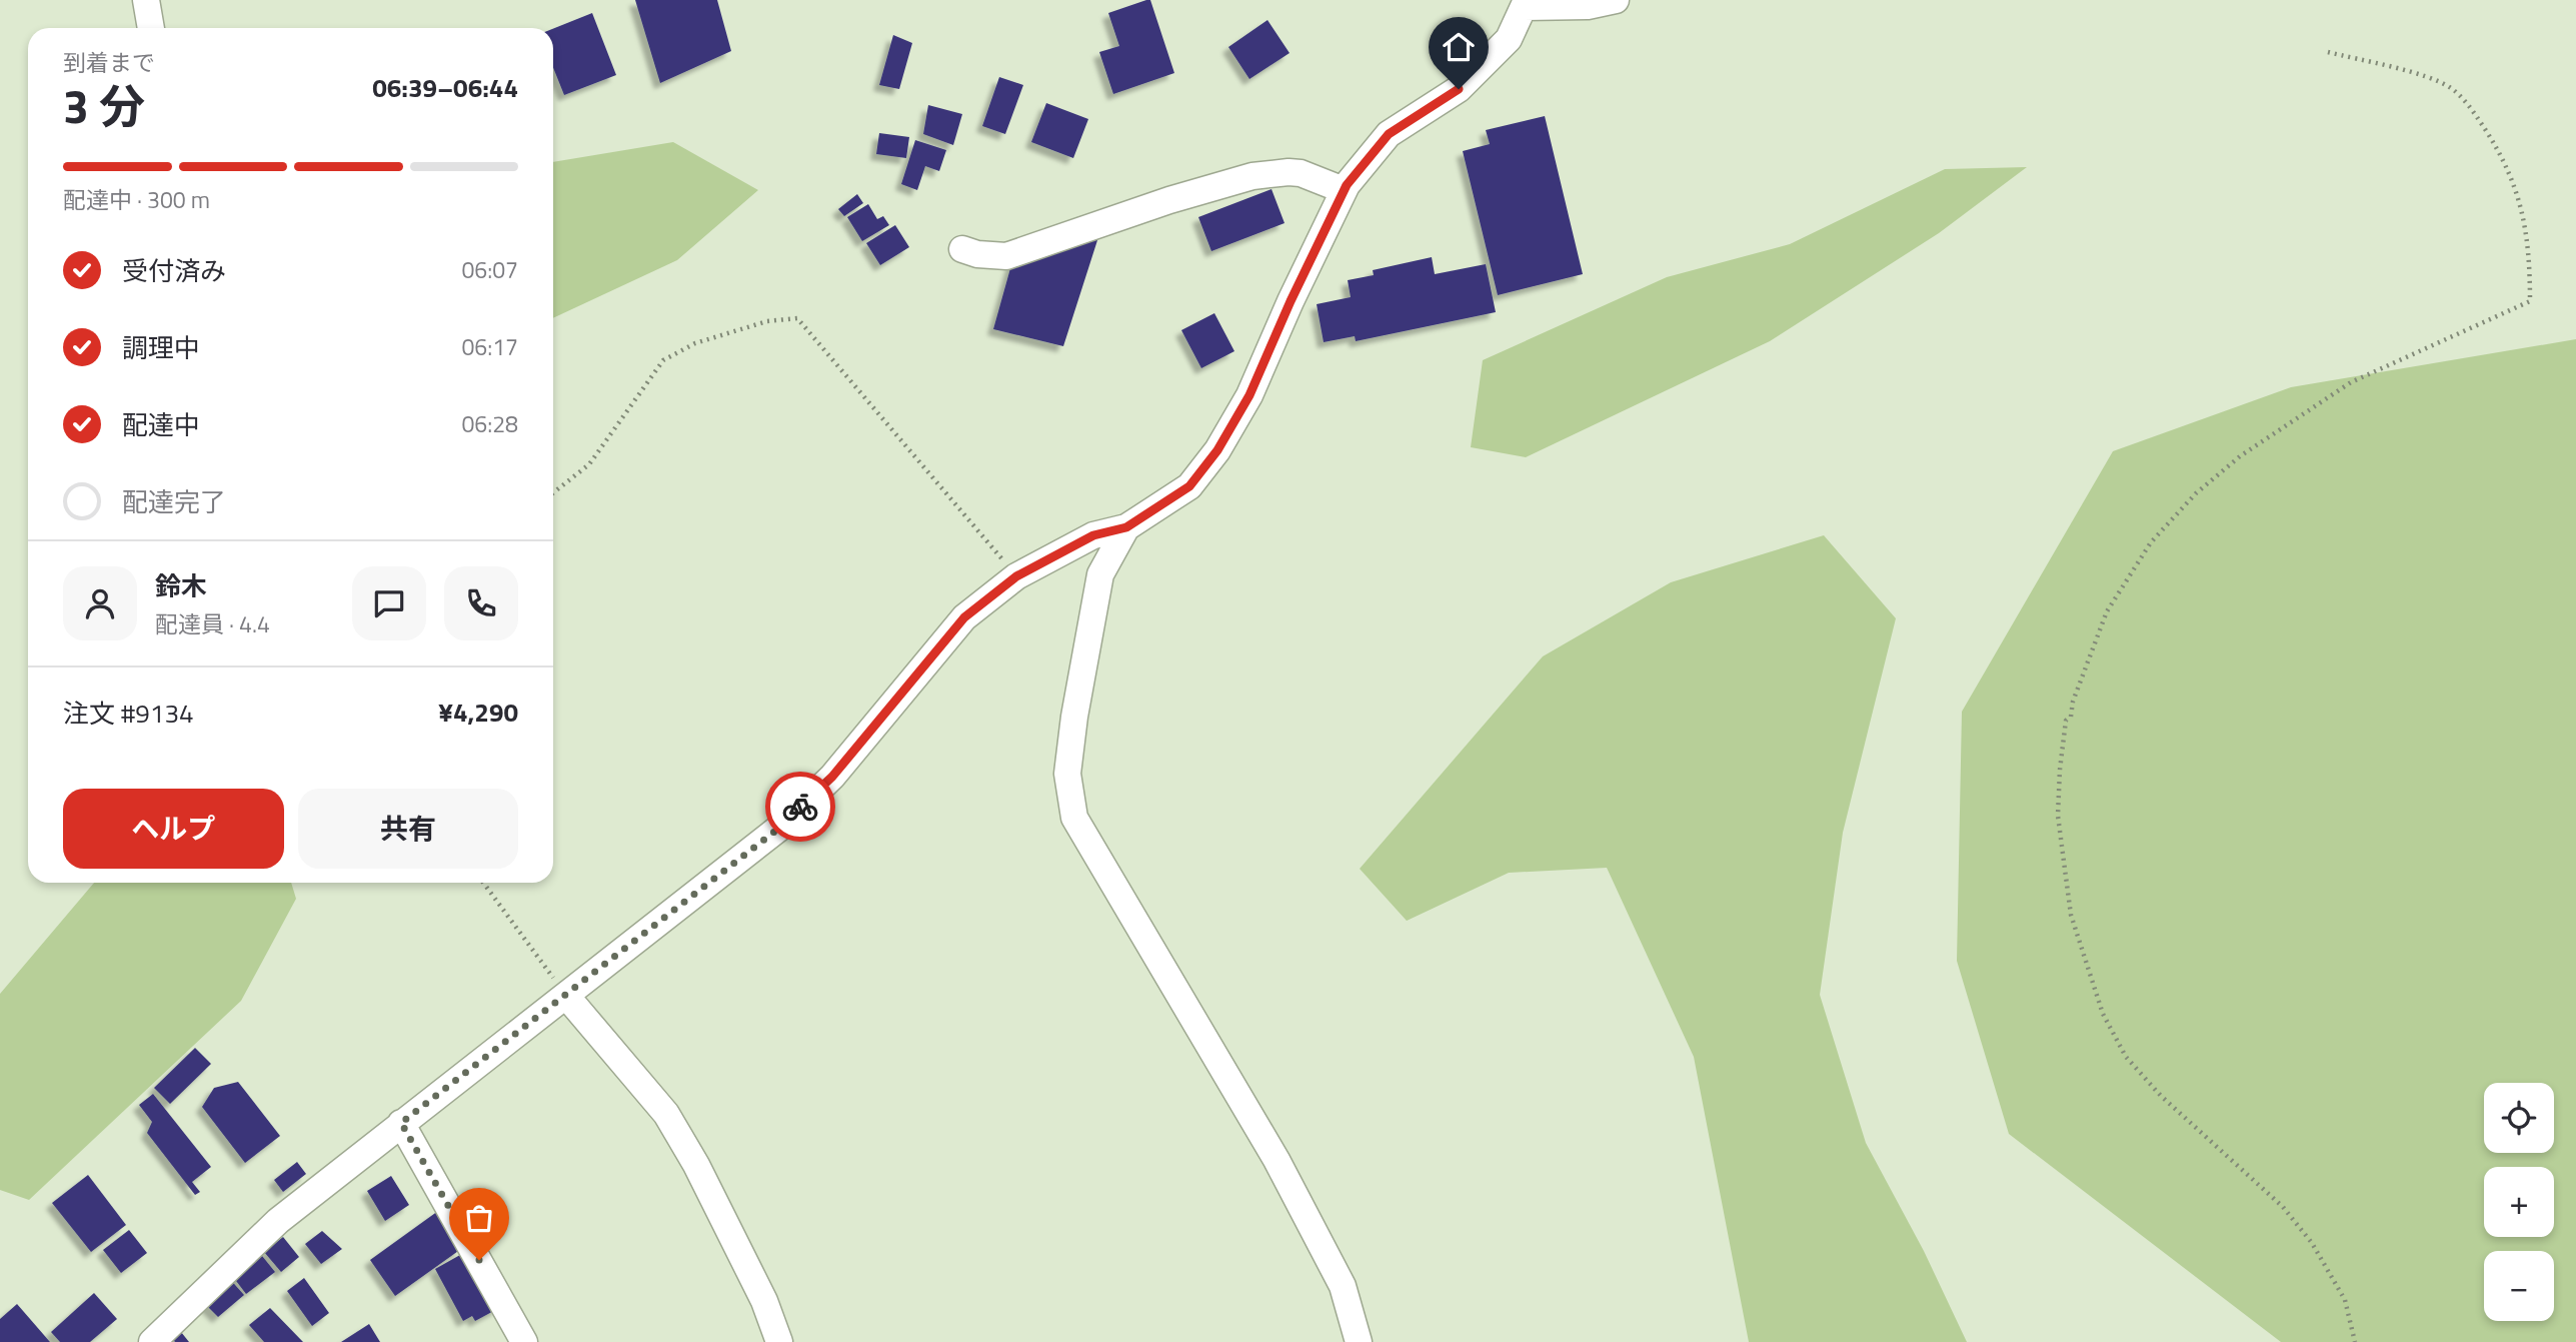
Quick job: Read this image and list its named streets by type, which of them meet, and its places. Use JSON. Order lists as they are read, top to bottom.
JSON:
{
  "page": {
    "heading": ["3 分", "到着まで", "06:39–06:44"],
    "panel": [
      "鈴木",
      "配達員 · 4.4",
      "注文 #9134",
      "¥4,290"
    ],
    "bar": "配達中 · 300 m",
    "list": [
      ["受付済み", "06:07"],
      ["調理中", "06:17"],
      ["配達中", "06:28"],
      "配達完了"
    ],
    "buttons": ["ヘルプ", "共有"],
    "map_buttons": ["+", "−"]
  }
}
